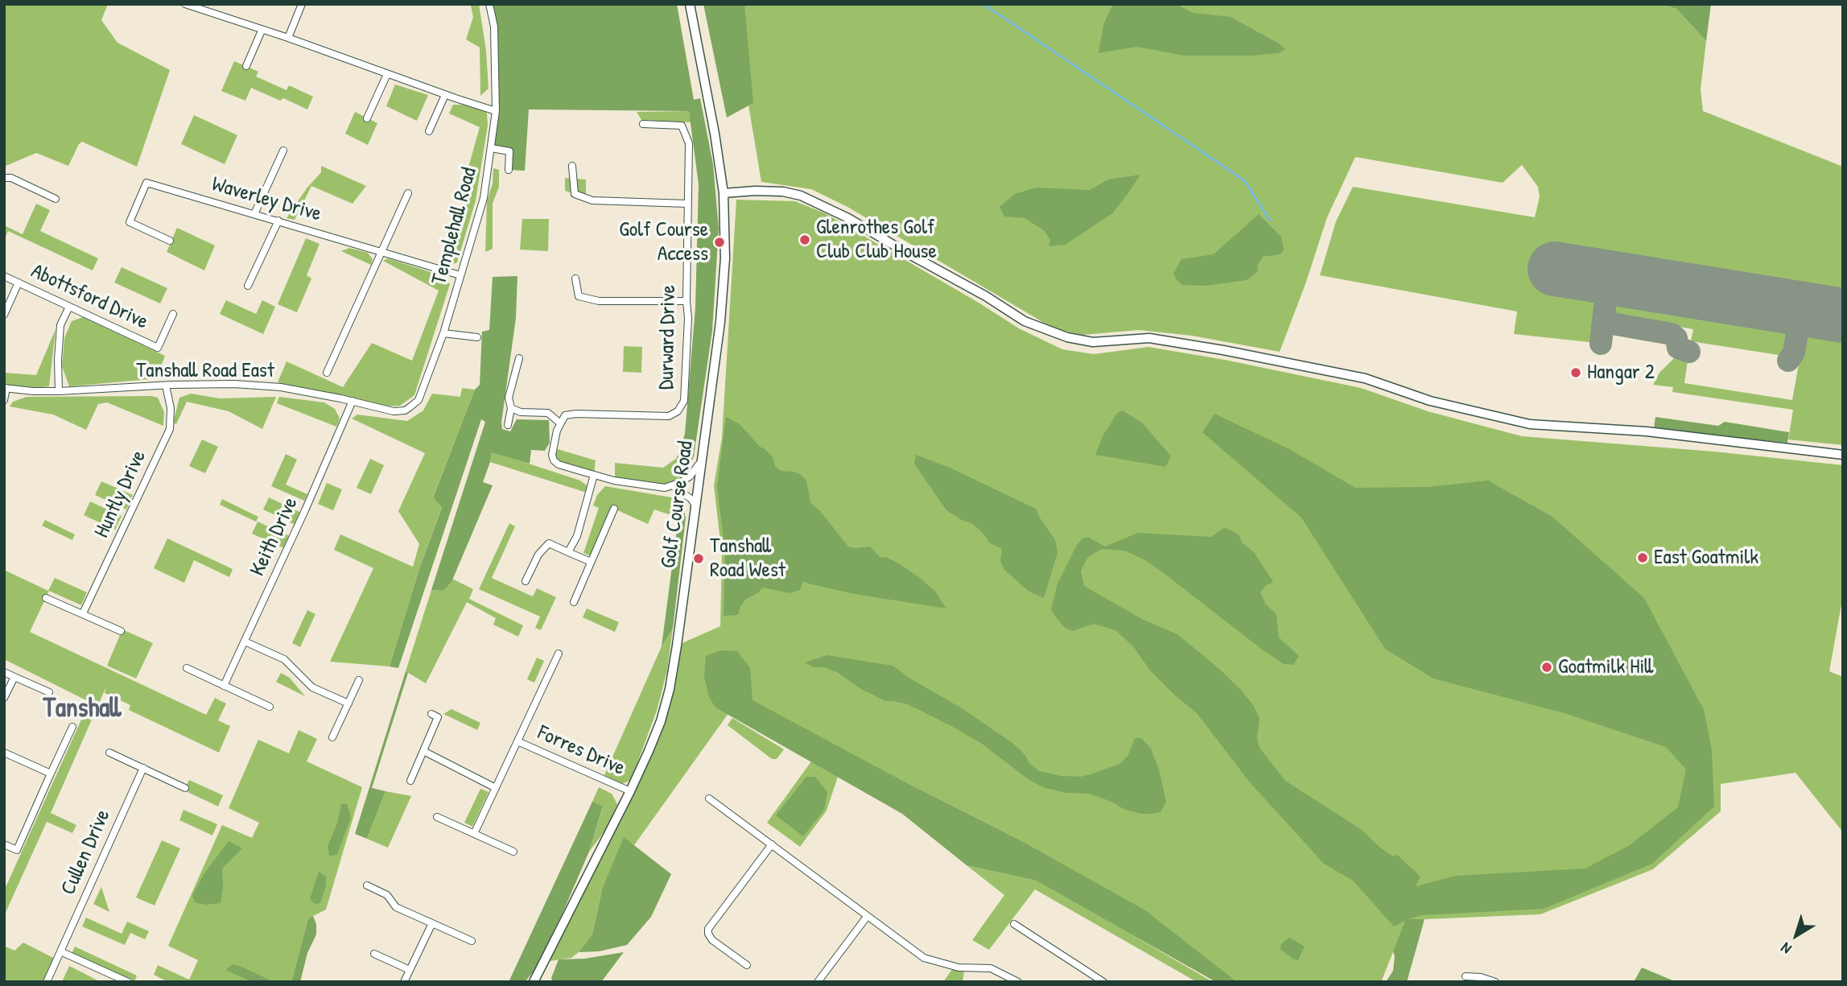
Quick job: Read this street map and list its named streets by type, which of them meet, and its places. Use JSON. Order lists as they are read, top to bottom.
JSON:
{
  "streets": {
    "street": [
      "Waverley Drive",
      "Templehall Road",
      "Abottsford Drive",
      "Durward Drive",
      "Tanshall Road East",
      "Huntly Drive",
      "Golf Course Road",
      "Keith Drive",
      "Forres Drive",
      "Cullen Drive"
    ]
  },
  "crossings": [
    ["Waverley Drive", "Templehall Road"],
    ["Templehall Road", "Tanshall Road East"],
    ["Tanshall Road East", "Huntly Drive"],
    ["Tanshall Road East", "Keith Drive"],
    ["Golf Course Road", "Forres Drive"]
  ],
  "districts": ["Tanshall"],
  "places": [
    "Glenrothes Golf Club Club House",
    "Golf Course Access",
    "Hangar 2",
    "East Goatmilk",
    "Tanshall Road West",
    "Goatmilk Hill"
  ],
  "north": "bottom left"
}
